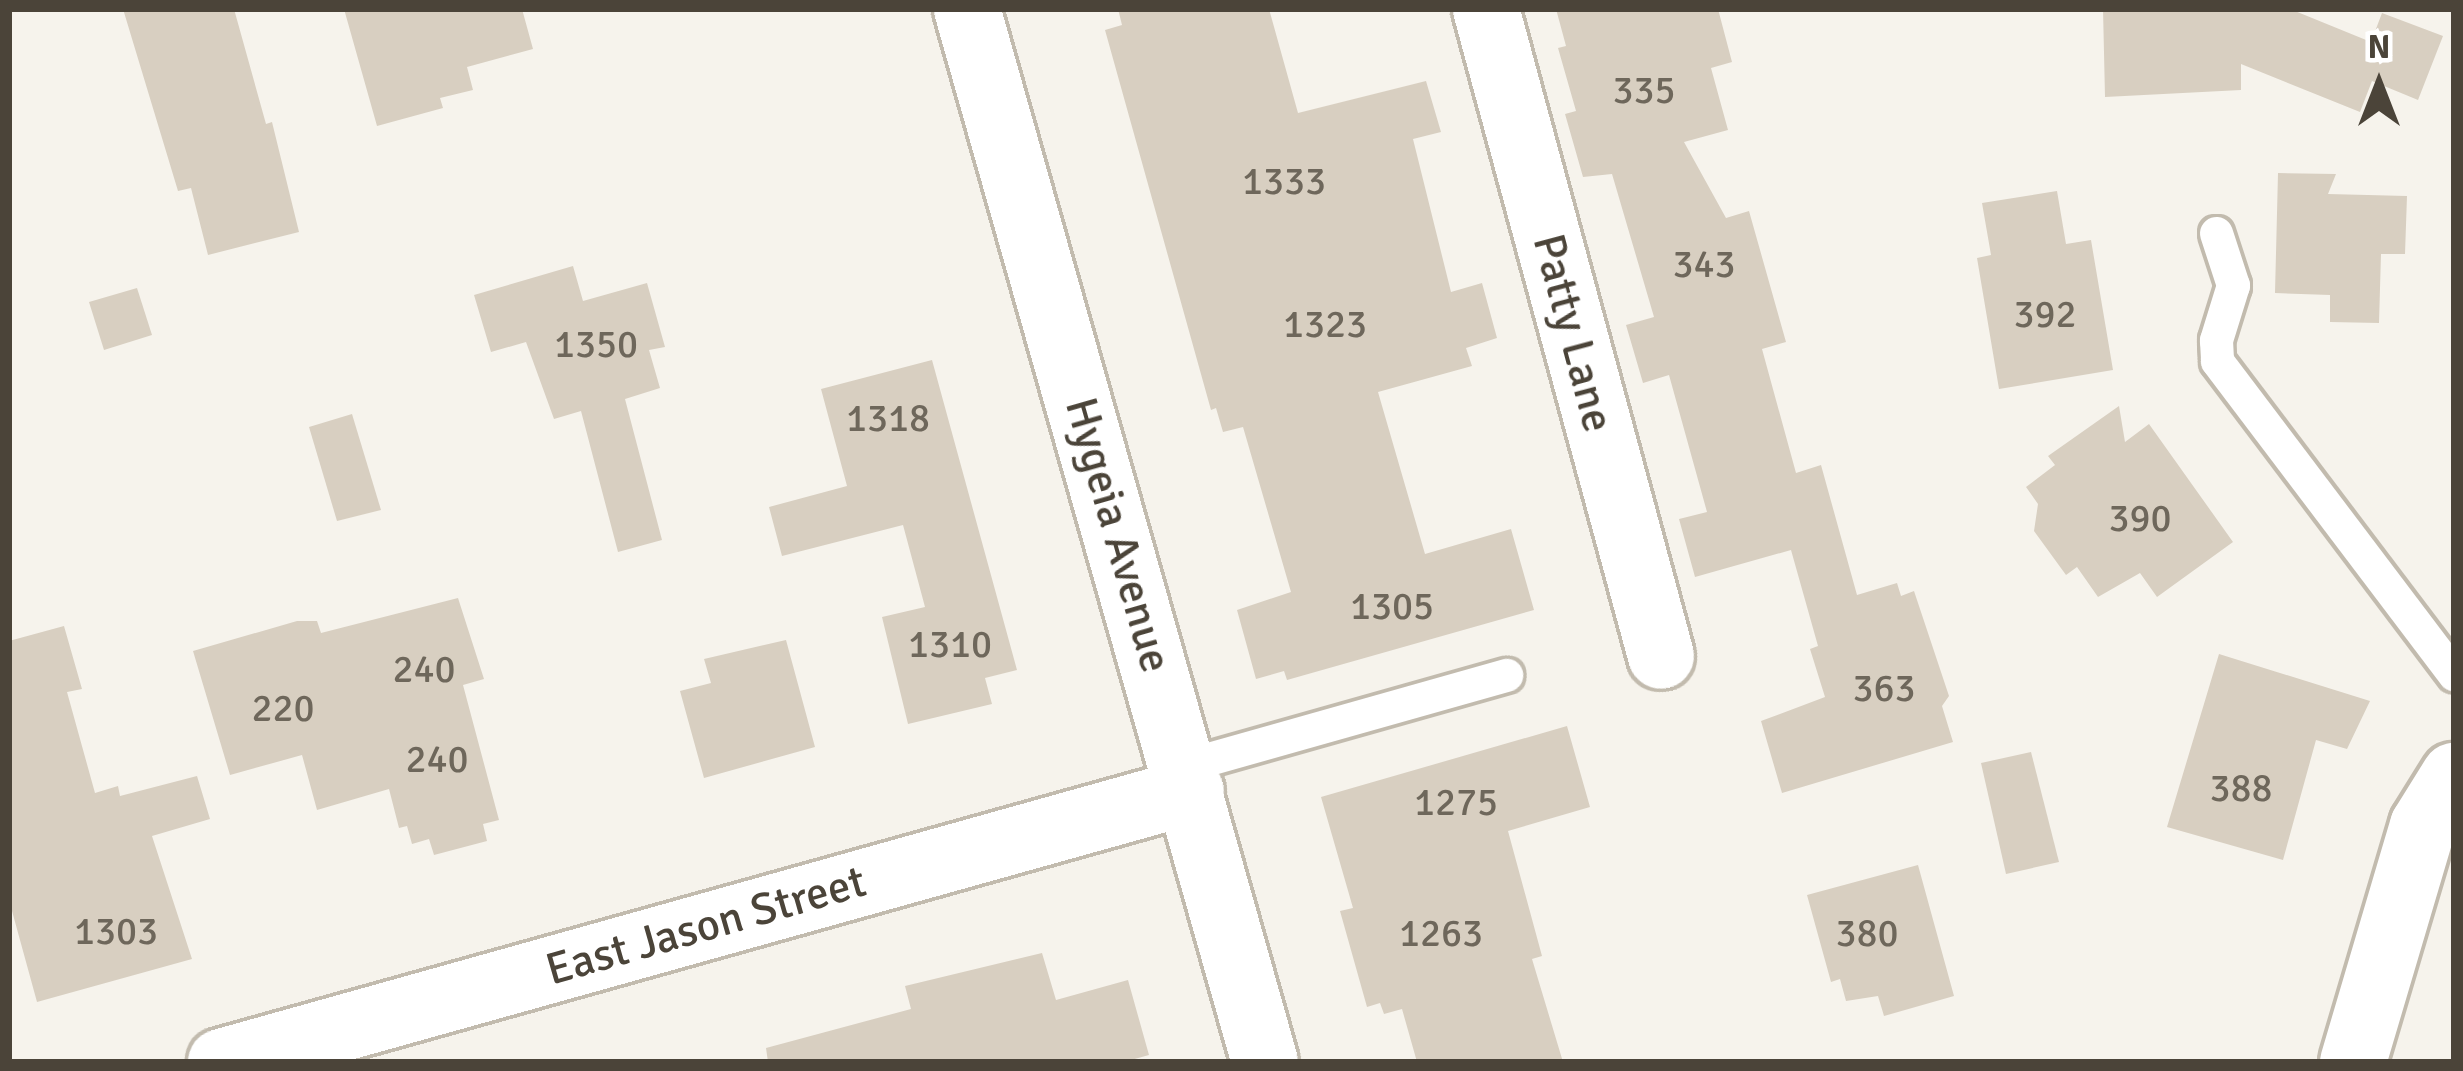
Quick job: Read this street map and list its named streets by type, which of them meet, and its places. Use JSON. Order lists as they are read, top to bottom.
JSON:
{
  "streets": {
    "street": ["Patty Lane", "Hygeia Avenue", "East Jason Street"]
  },
  "crossings": [
    ["Hygeia Avenue", "East Jason Street"]
  ],
  "house_numbers": [
    "335",
    "1333",
    "343",
    "392",
    "1323",
    "1350",
    "1318",
    "390",
    "1305",
    "1310",
    "240",
    "363",
    "220",
    "240",
    "388",
    "1275",
    "1303",
    "1263",
    "380"
  ],
  "north": "top"
}
